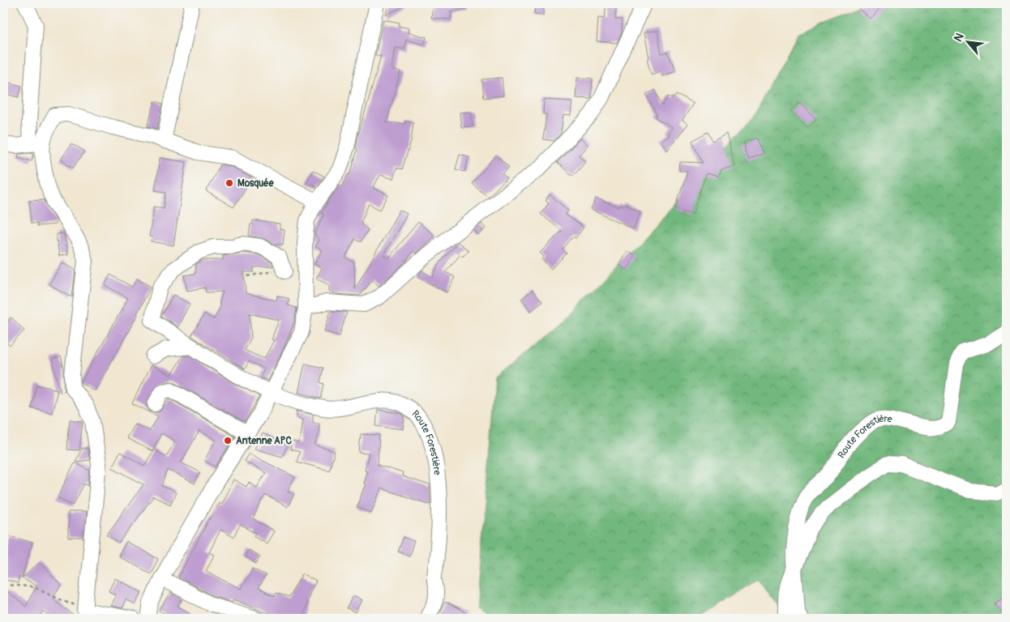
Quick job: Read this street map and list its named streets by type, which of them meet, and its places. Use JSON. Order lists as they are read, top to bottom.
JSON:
{
  "streets": {
    "street": ["Route Forestière"]
  },
  "places": ["Mosquée", "Antenne APC"],
  "north": "top left"
}
